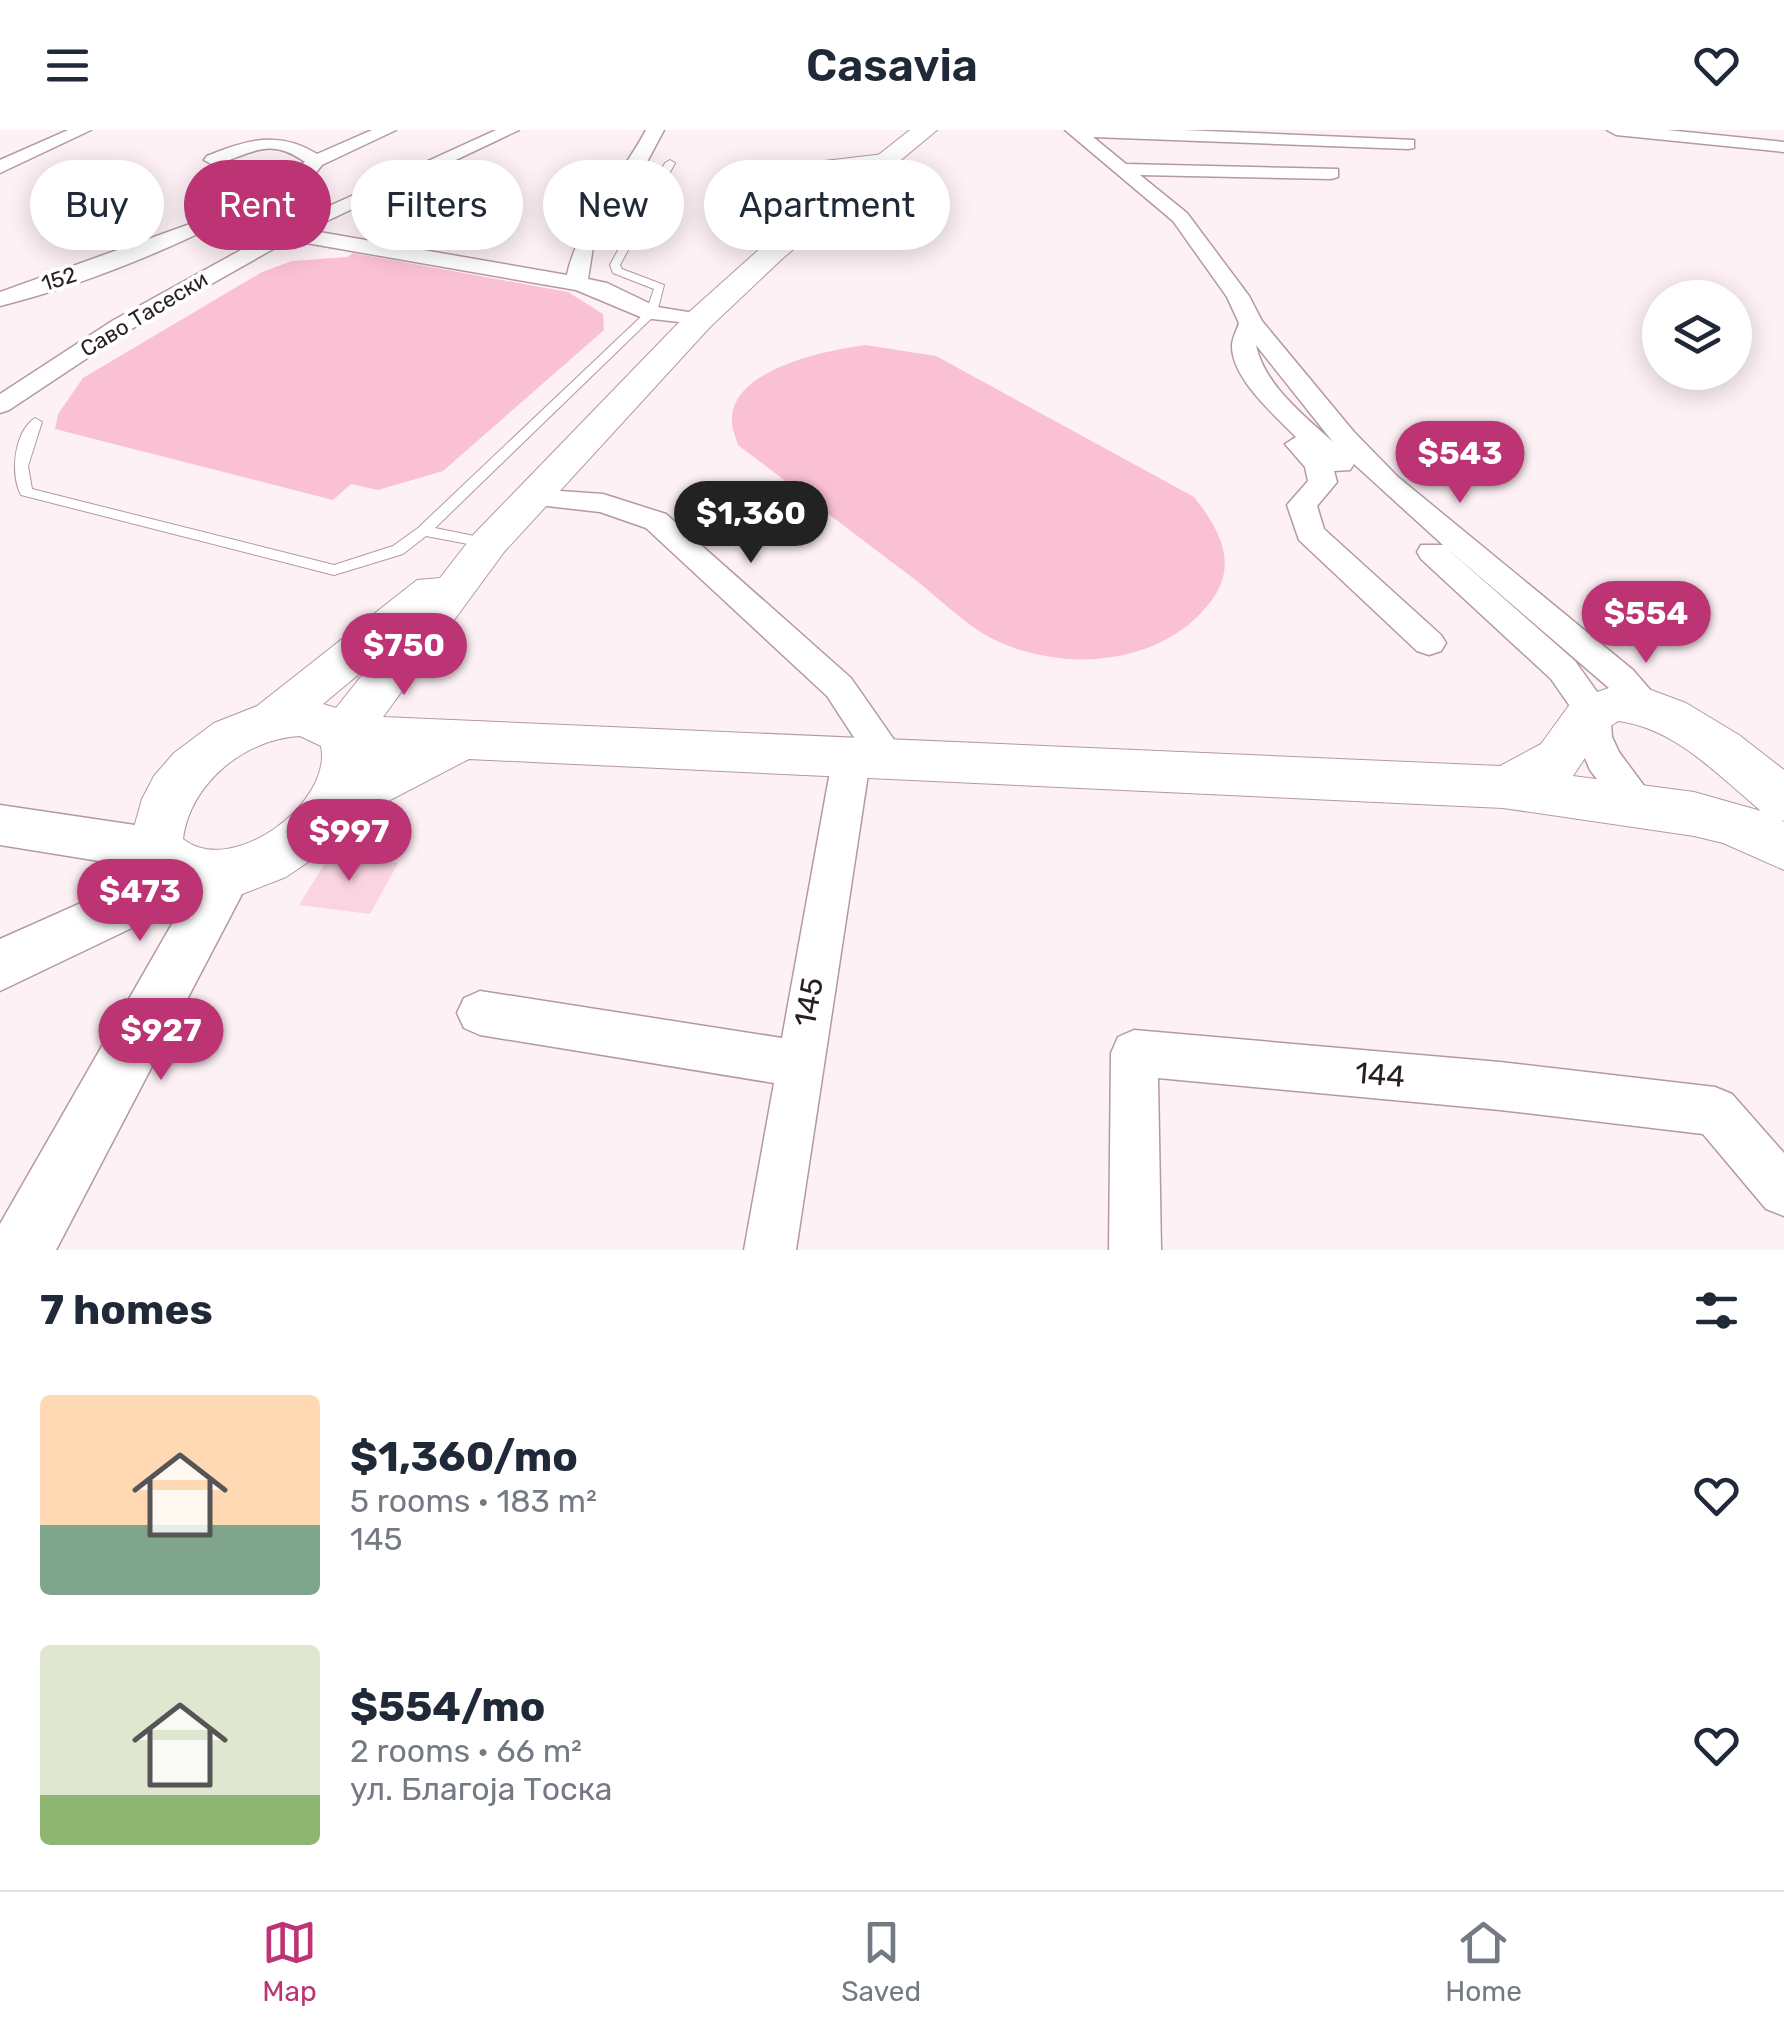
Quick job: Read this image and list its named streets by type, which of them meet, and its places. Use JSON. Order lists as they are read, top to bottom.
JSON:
{
  "streets": {
    "street": [
      "152",
      "Саво Тасески",
      "145",
      "144"
    ]
  },
  "page": {
    "header": "Casavia",
    "chip": [
      "Buy",
      "Rent",
      "Filters",
      "New",
      "Apartment"
    ],
    "price": [
      "$543",
      "$1,360",
      "$554",
      "$750",
      "$997",
      "$473",
      "$927"
    ],
    "heading": "7 homes",
    "list": [
      {
        "name": "$1,360/mo",
        "note": "5 rooms · 183 m² · 145"
      },
      {
        "name": "$554/mo",
        "note": "2 rooms · 66 m² · ул. Благоја Тоска"
      }
    ],
    "tabs": ["Map", "Saved", "Home"]
  }
}
